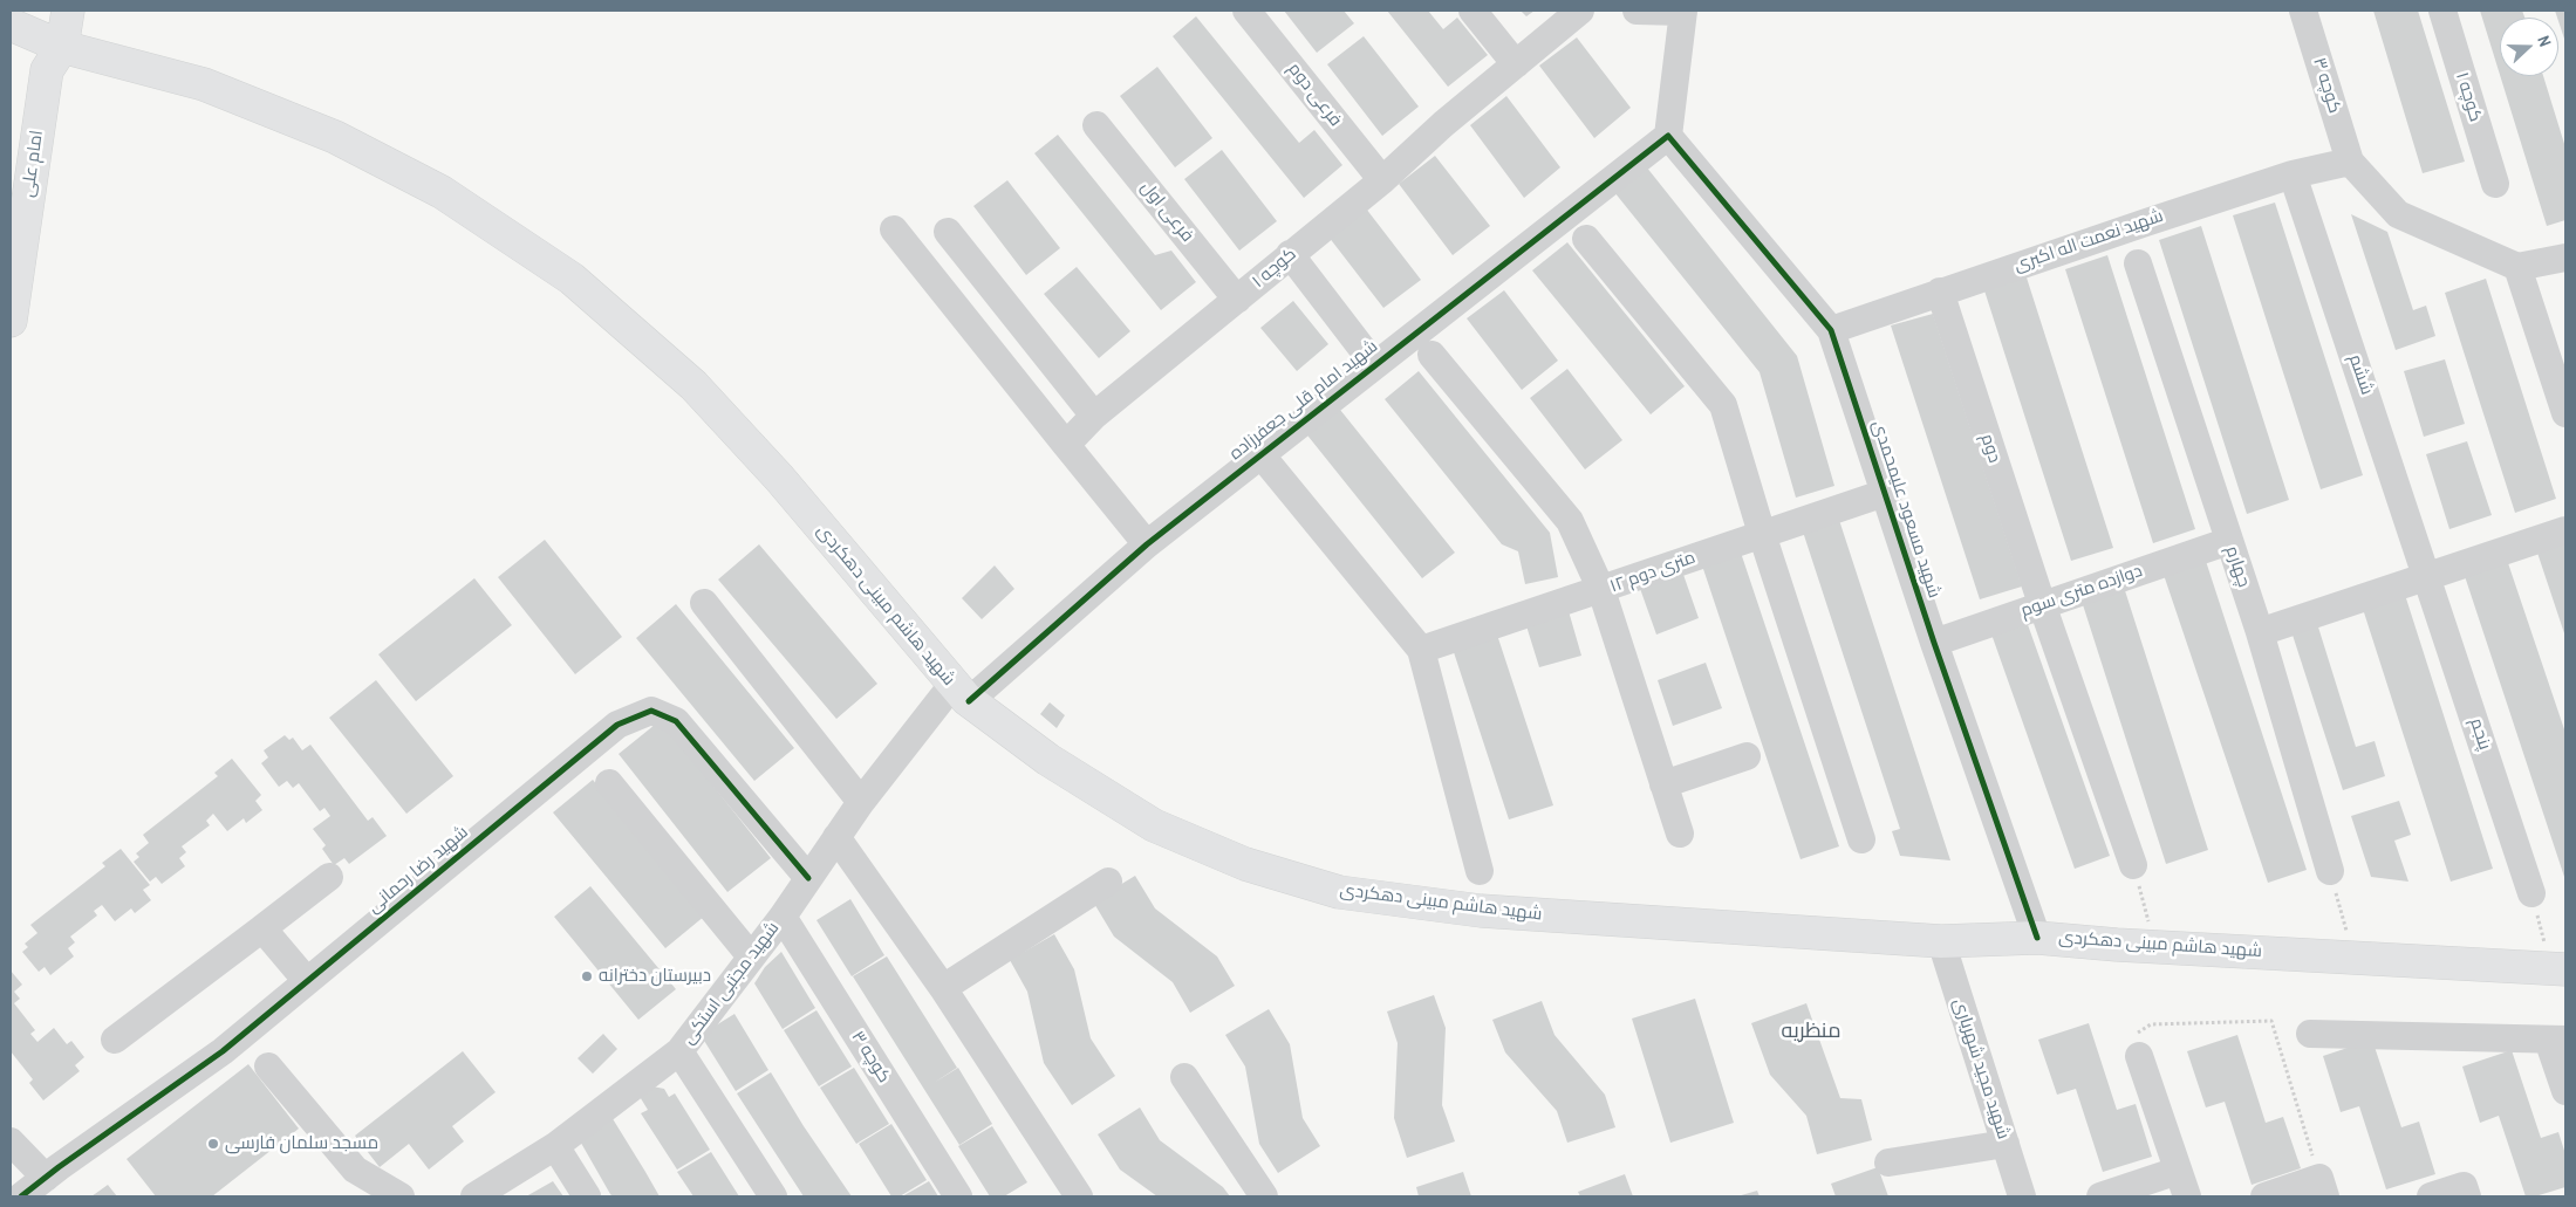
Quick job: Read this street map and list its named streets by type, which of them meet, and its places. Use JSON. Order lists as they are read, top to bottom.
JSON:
{
  "streets": {
    "main road": ["امام علی", "شهید هاشم مبینی دهکردی"],
    "street": [
      "کوچه ۳",
      "فرعی دوم",
      "کوچه ۱",
      "فرعی اول",
      "شهید نعمت اله اکبری",
      "ششم",
      "شهید امام قلی جعفرزاده",
      "دوم",
      "شهید مسعود علیمحمدی",
      "چهارم",
      "۱۲ متری دوم",
      "دوازده متری سوم",
      "پنجم",
      "شهید رضا رحمانی",
      "شهید مجتبی استکی",
      "شهید مجید شهریاری"
    ]
  },
  "crossings": [
    ["کوچه ۳", "شهید نعمت اله اکبری"],
    ["کوچه ۳", "شهید مجتبی استکی"],
    ["فرعی دوم", "کوچه ۱"],
    ["کوچه ۱", "فرعی اول"],
    ["امام علی", "شهید هاشم مبینی دهکردی"],
    ["شهید نعمت اله اکبری", "ششم"],
    ["شهید نعمت اله اکبری", "دوم"],
    ["شهید نعمت اله اکبری", "شهید مسعود علیمحمدی"],
    ["ششم", "پنجم"],
    ["شهید امام قلی جعفرزاده", "شهید مسعود علیمحمدی"],
    ["شهید امام قلی جعفرزاده", "شهید هاشم مبینی دهکردی"],
    ["شهید امام قلی جعفرزاده", "شهید مجتبی استکی"],
    ["دوم", "دوازده متری سوم"],
    ["شهید مسعود علیمحمدی", "۱۲ متری دوم"],
    ["شهید مسعود علیمحمدی", "دوازده متری سوم"],
    ["شهید مسعود علیمحمدی", "شهید هاشم مبینی دهکردی"],
    ["چهارم", "دوازده متری سوم"],
    ["شهید هاشم مبینی دهکردی", "شهید مجتبی استکی"],
    ["شهید هاشم مبینی دهکردی", "شهید مجید شهریاری"],
    ["شهید رضا رحمانی", "شهید مجتبی استکی"]
  ],
  "districts": ["منظریه"],
  "places": ["دبیرستان دخترانه", "مسجد سلمان فارسی"],
  "north": "right"
}
